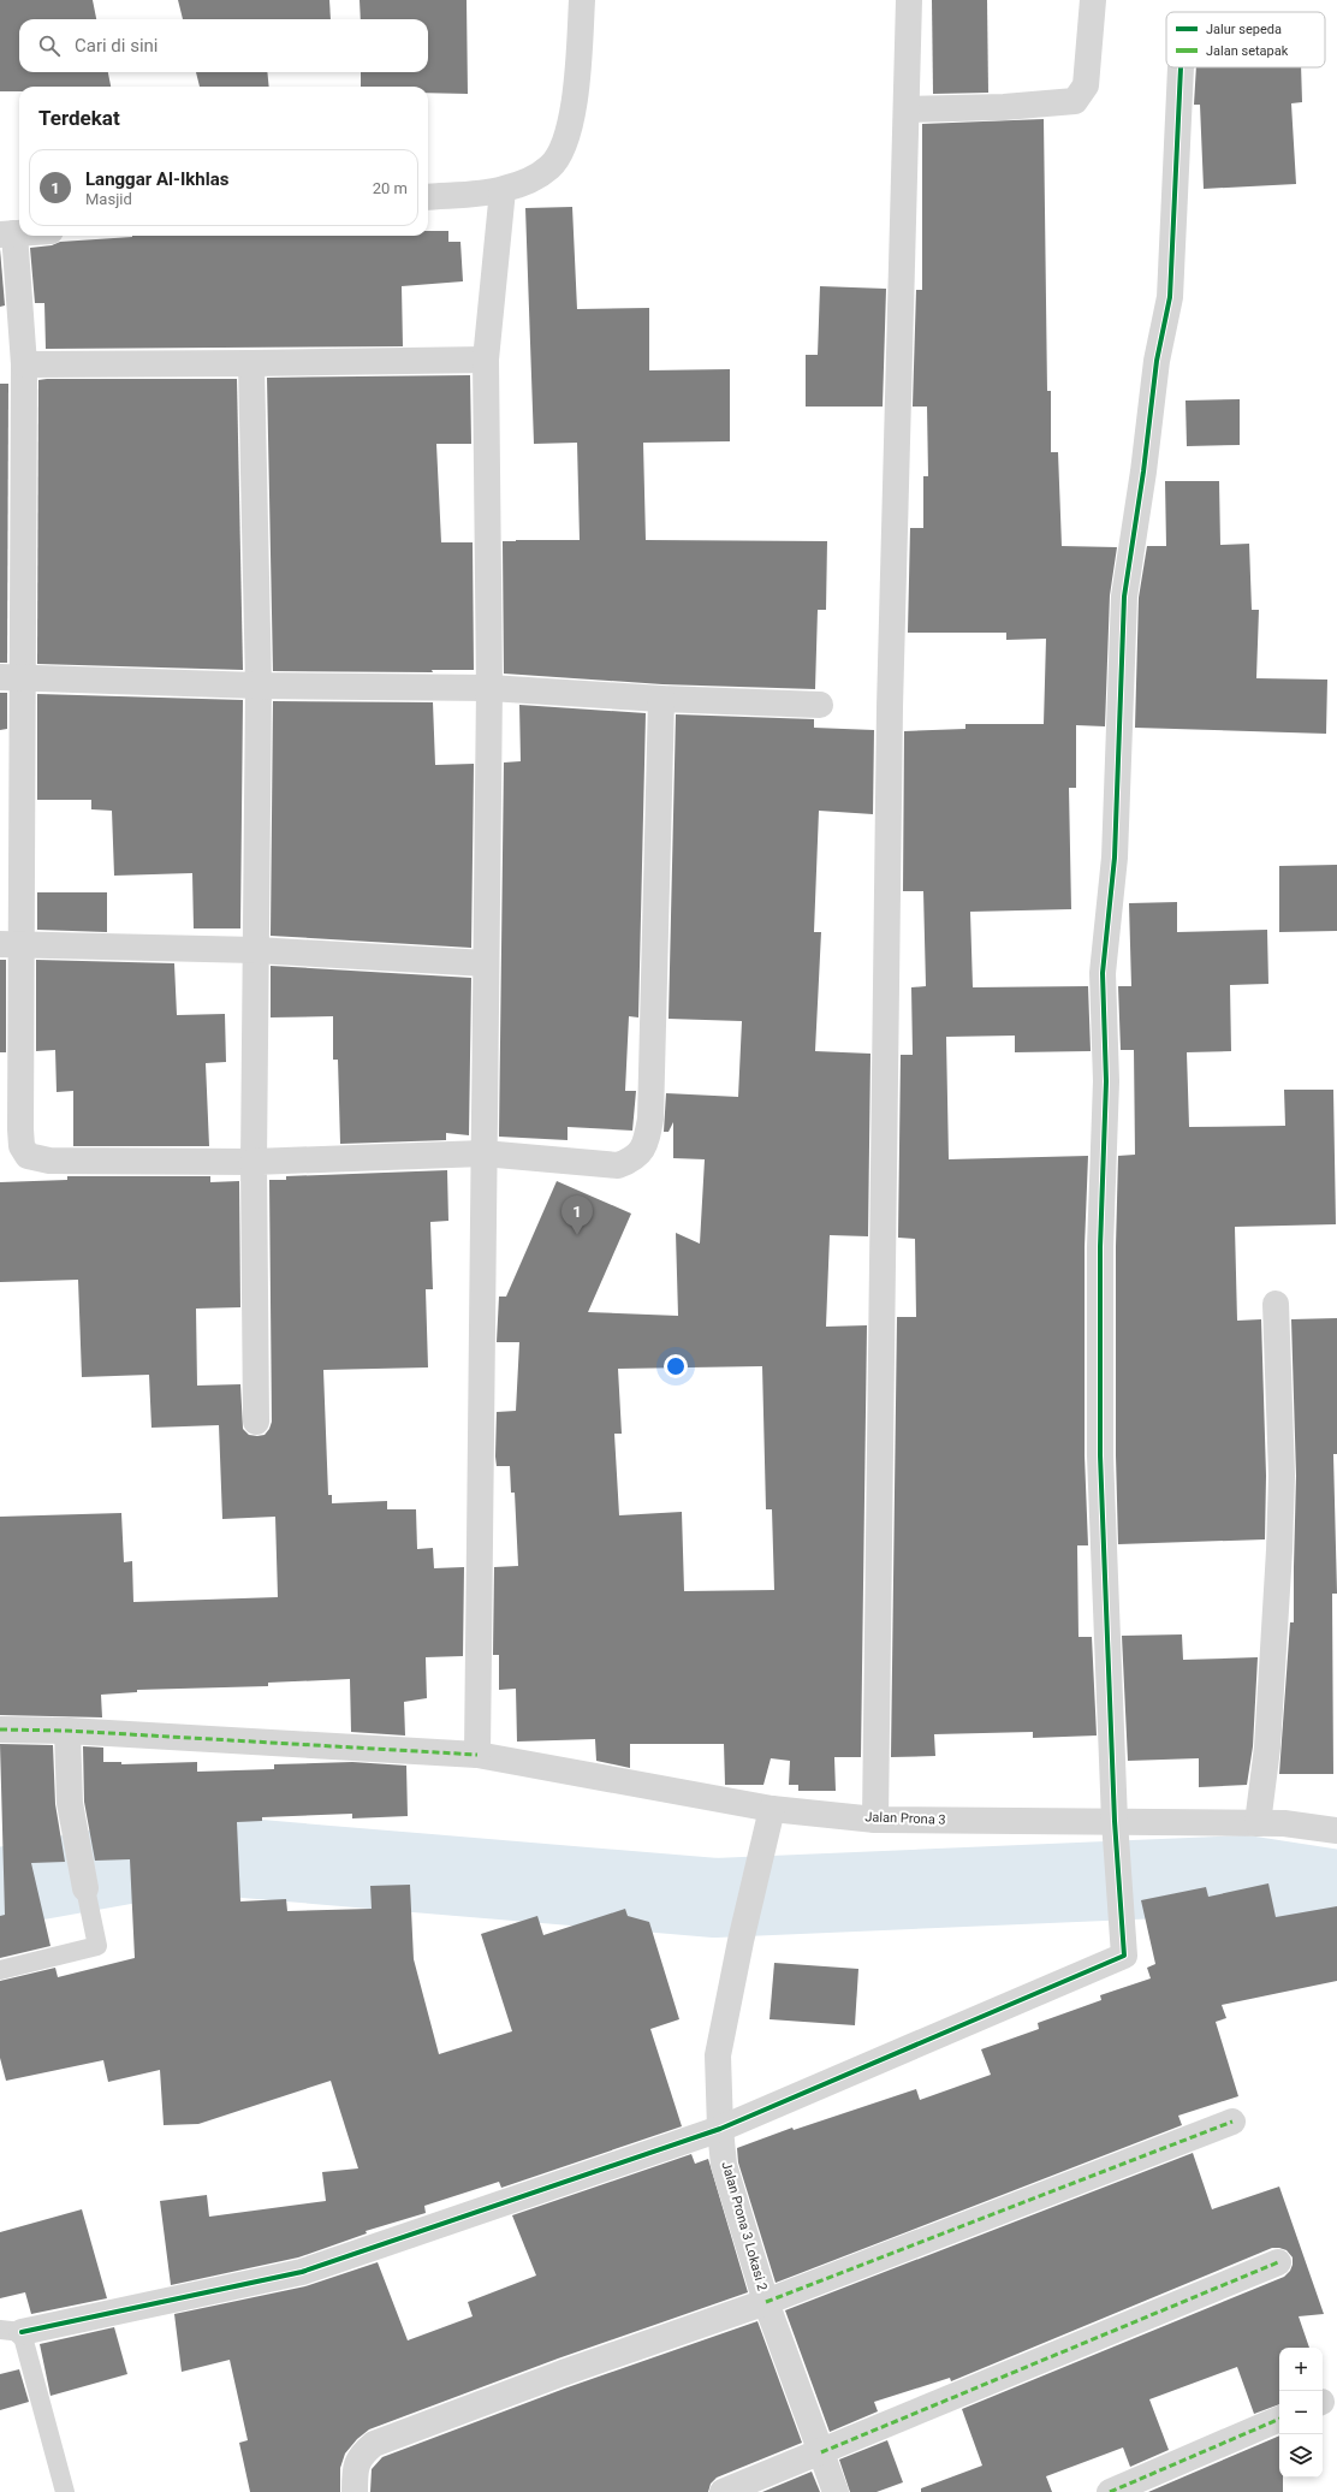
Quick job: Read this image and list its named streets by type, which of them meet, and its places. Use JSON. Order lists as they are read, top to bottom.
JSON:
{
  "streets": {
    "street": ["Jalan Prona 3", "Jalan Prona 3 Lokasi 2"]
  },
  "crossings": [
    ["Jalan Prona 3", "Jalan Prona 3 Lokasi 2"]
  ],
  "legend": ["Jalur sepeda", "Jalan setapak"],
  "page": {
    "search": "Cari di sini",
    "heading": "Terdekat",
    "list": [
      {
        "mark": "1",
        "name": "Langgar Al-Ikhlas",
        "note": "Masjid",
        "value": "20 m"
      }
    ],
    "pins": "1",
    "map_buttons": ["+", "−"]
  }
}
